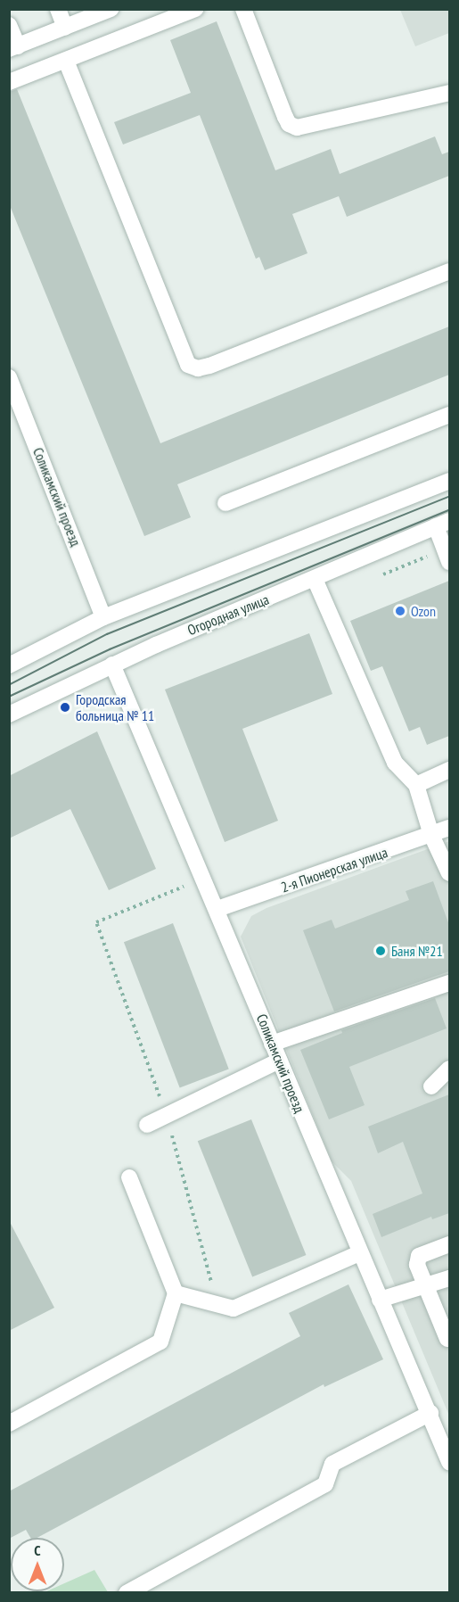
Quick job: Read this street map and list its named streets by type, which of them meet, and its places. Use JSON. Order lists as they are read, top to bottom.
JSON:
{
  "streets": {
    "street": ["Соликамский проезд", "Огородная улица", "2-я Пионерская улица"]
  },
  "crossings": [
    ["Соликамский проезд", "Огородная улица"],
    ["Соликамский проезд", "2-я Пионерская улица"]
  ],
  "places": ["Ozon", "Городская больница № 11", "Баня №21"],
  "north": "top"
}
